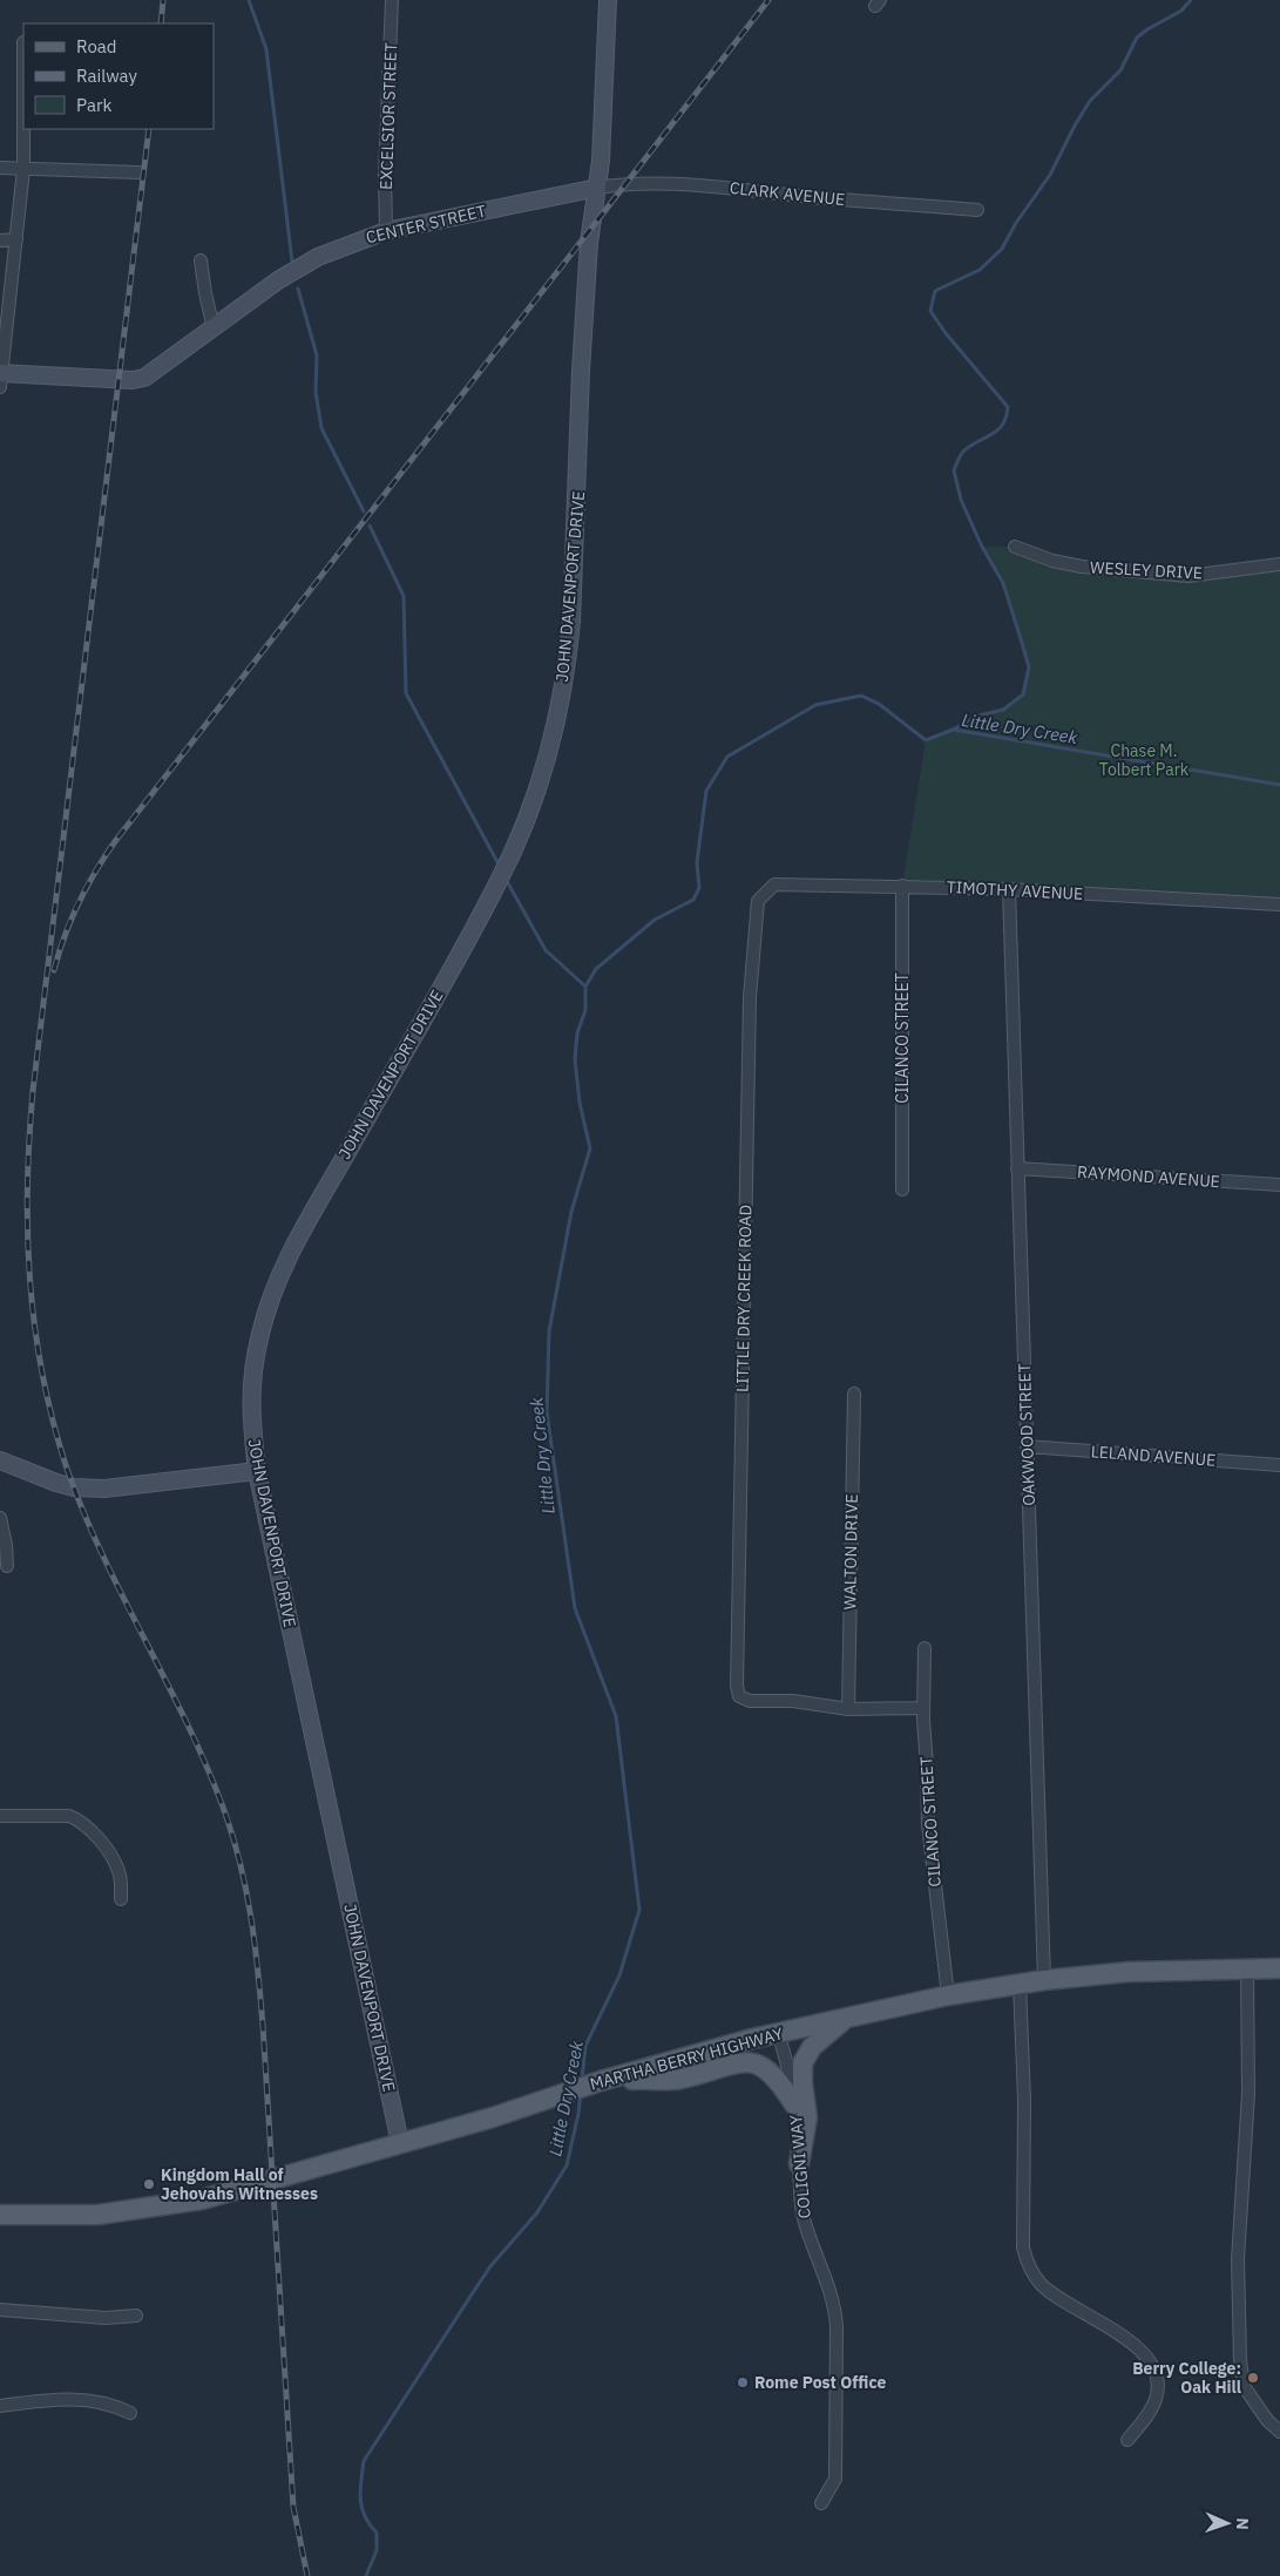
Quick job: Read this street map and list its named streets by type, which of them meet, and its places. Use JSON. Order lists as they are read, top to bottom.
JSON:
{
  "streets": {
    "main road": ["MARTHA BERRY HIGHWAY"],
    "street": [
      "EXCELSIOR STREET",
      "CLARK AVENUE",
      "CENTER STREET",
      "WESLEY DRIVE",
      "JOHN DAVENPORT DRIVE",
      "TIMOTHY AVENUE",
      "CILANCO STREET",
      "RAYMOND AVENUE",
      "LITTLE DRY CREEK ROAD",
      "OAKWOOD STREET",
      "LELAND AVENUE",
      "WALTON DRIVE",
      "COLIGNI WAY"
    ]
  },
  "crossings": [
    ["EXCELSIOR STREET", "CENTER STREET"],
    ["CLARK AVENUE", "CENTER STREET"],
    ["CLARK AVENUE", "JOHN DAVENPORT DRIVE"],
    ["CENTER STREET", "JOHN DAVENPORT DRIVE"],
    ["JOHN DAVENPORT DRIVE", "MARTHA BERRY HIGHWAY"],
    ["TIMOTHY AVENUE", "CILANCO STREET"],
    ["TIMOTHY AVENUE", "LITTLE DRY CREEK ROAD"],
    ["TIMOTHY AVENUE", "OAKWOOD STREET"],
    ["CILANCO STREET", "MARTHA BERRY HIGHWAY"],
    ["RAYMOND AVENUE", "OAKWOOD STREET"],
    ["LITTLE DRY CREEK ROAD", "WALTON DRIVE"],
    ["OAKWOOD STREET", "LELAND AVENUE"],
    ["OAKWOOD STREET", "MARTHA BERRY HIGHWAY"],
    ["MARTHA BERRY HIGHWAY", "COLIGNI WAY"]
  ],
  "water": ["Little Dry Creek"],
  "parks": ["Chase M. Tolbert Park"],
  "places": ["Kingdom Hall of Jehovahs Witnesses", "Berry College: Oak Hill", "Rome Post Office"],
  "legend": ["Road", "Railway", "Park"],
  "north": "right"
}
